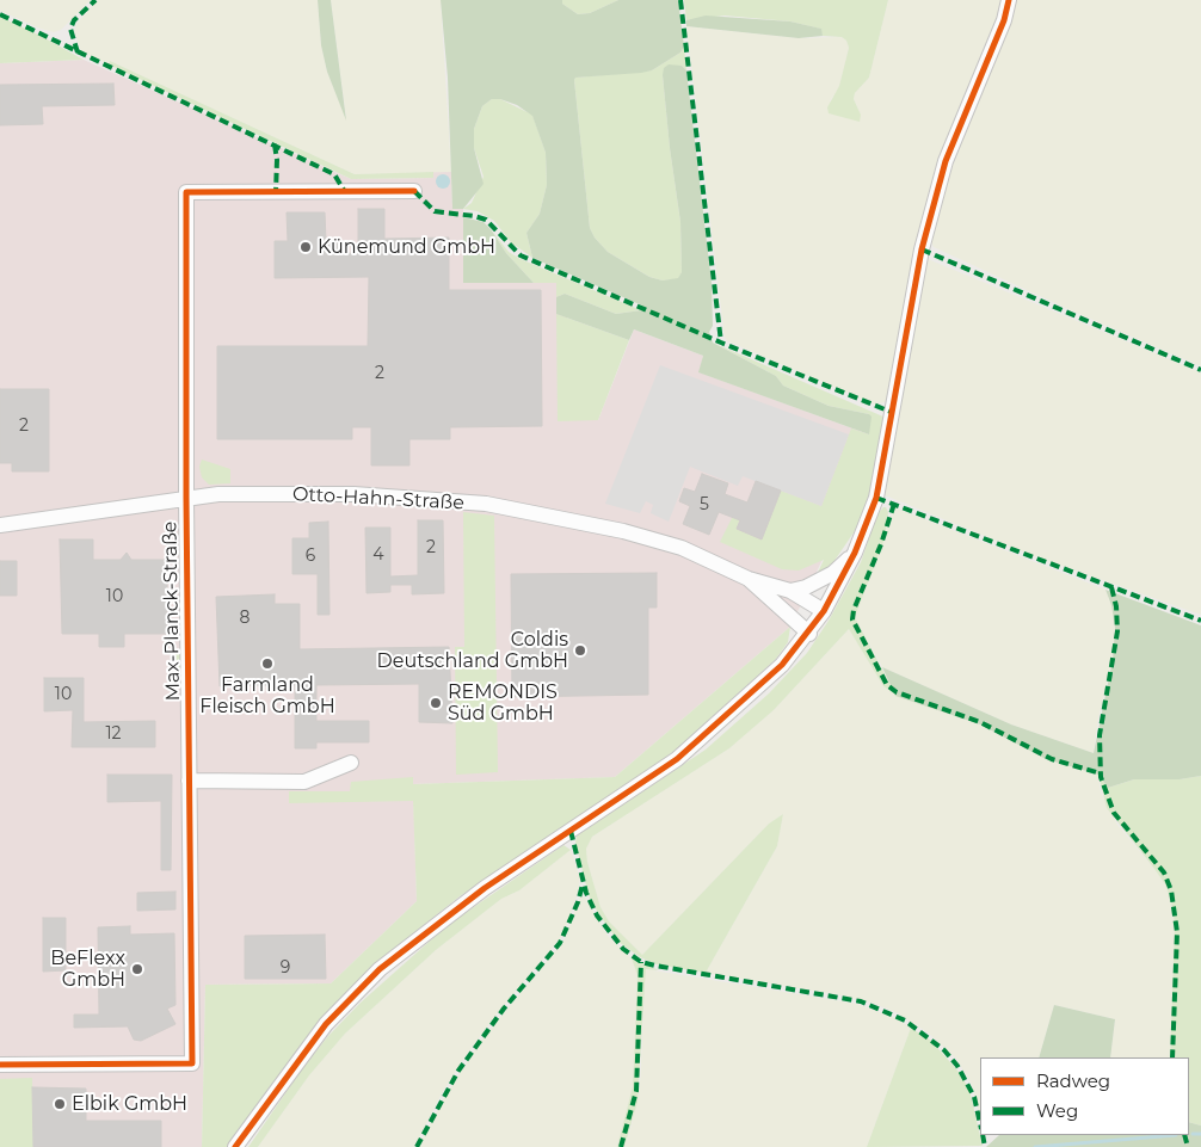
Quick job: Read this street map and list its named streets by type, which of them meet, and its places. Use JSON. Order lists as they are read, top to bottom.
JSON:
{
  "streets": {
    "street": ["Otto-Hahn-Straße", "Max-Planck-Straße"]
  },
  "crossings": [
    ["Otto-Hahn-Straße", "Max-Planck-Straße"]
  ],
  "places": [
    "Künemund GmbH",
    "Coldis Deutschland GmbH",
    "Farmland Fleisch GmbH",
    "REMONDIS Süd GmbH",
    "BeFlexx GmbH",
    "Elbik GmbH"
  ],
  "house_numbers": [
    "2",
    "2",
    "5",
    "2",
    "4",
    "6",
    "10",
    "8",
    "10",
    "12",
    "9"
  ],
  "legend": ["Radweg", "Weg"]
}
